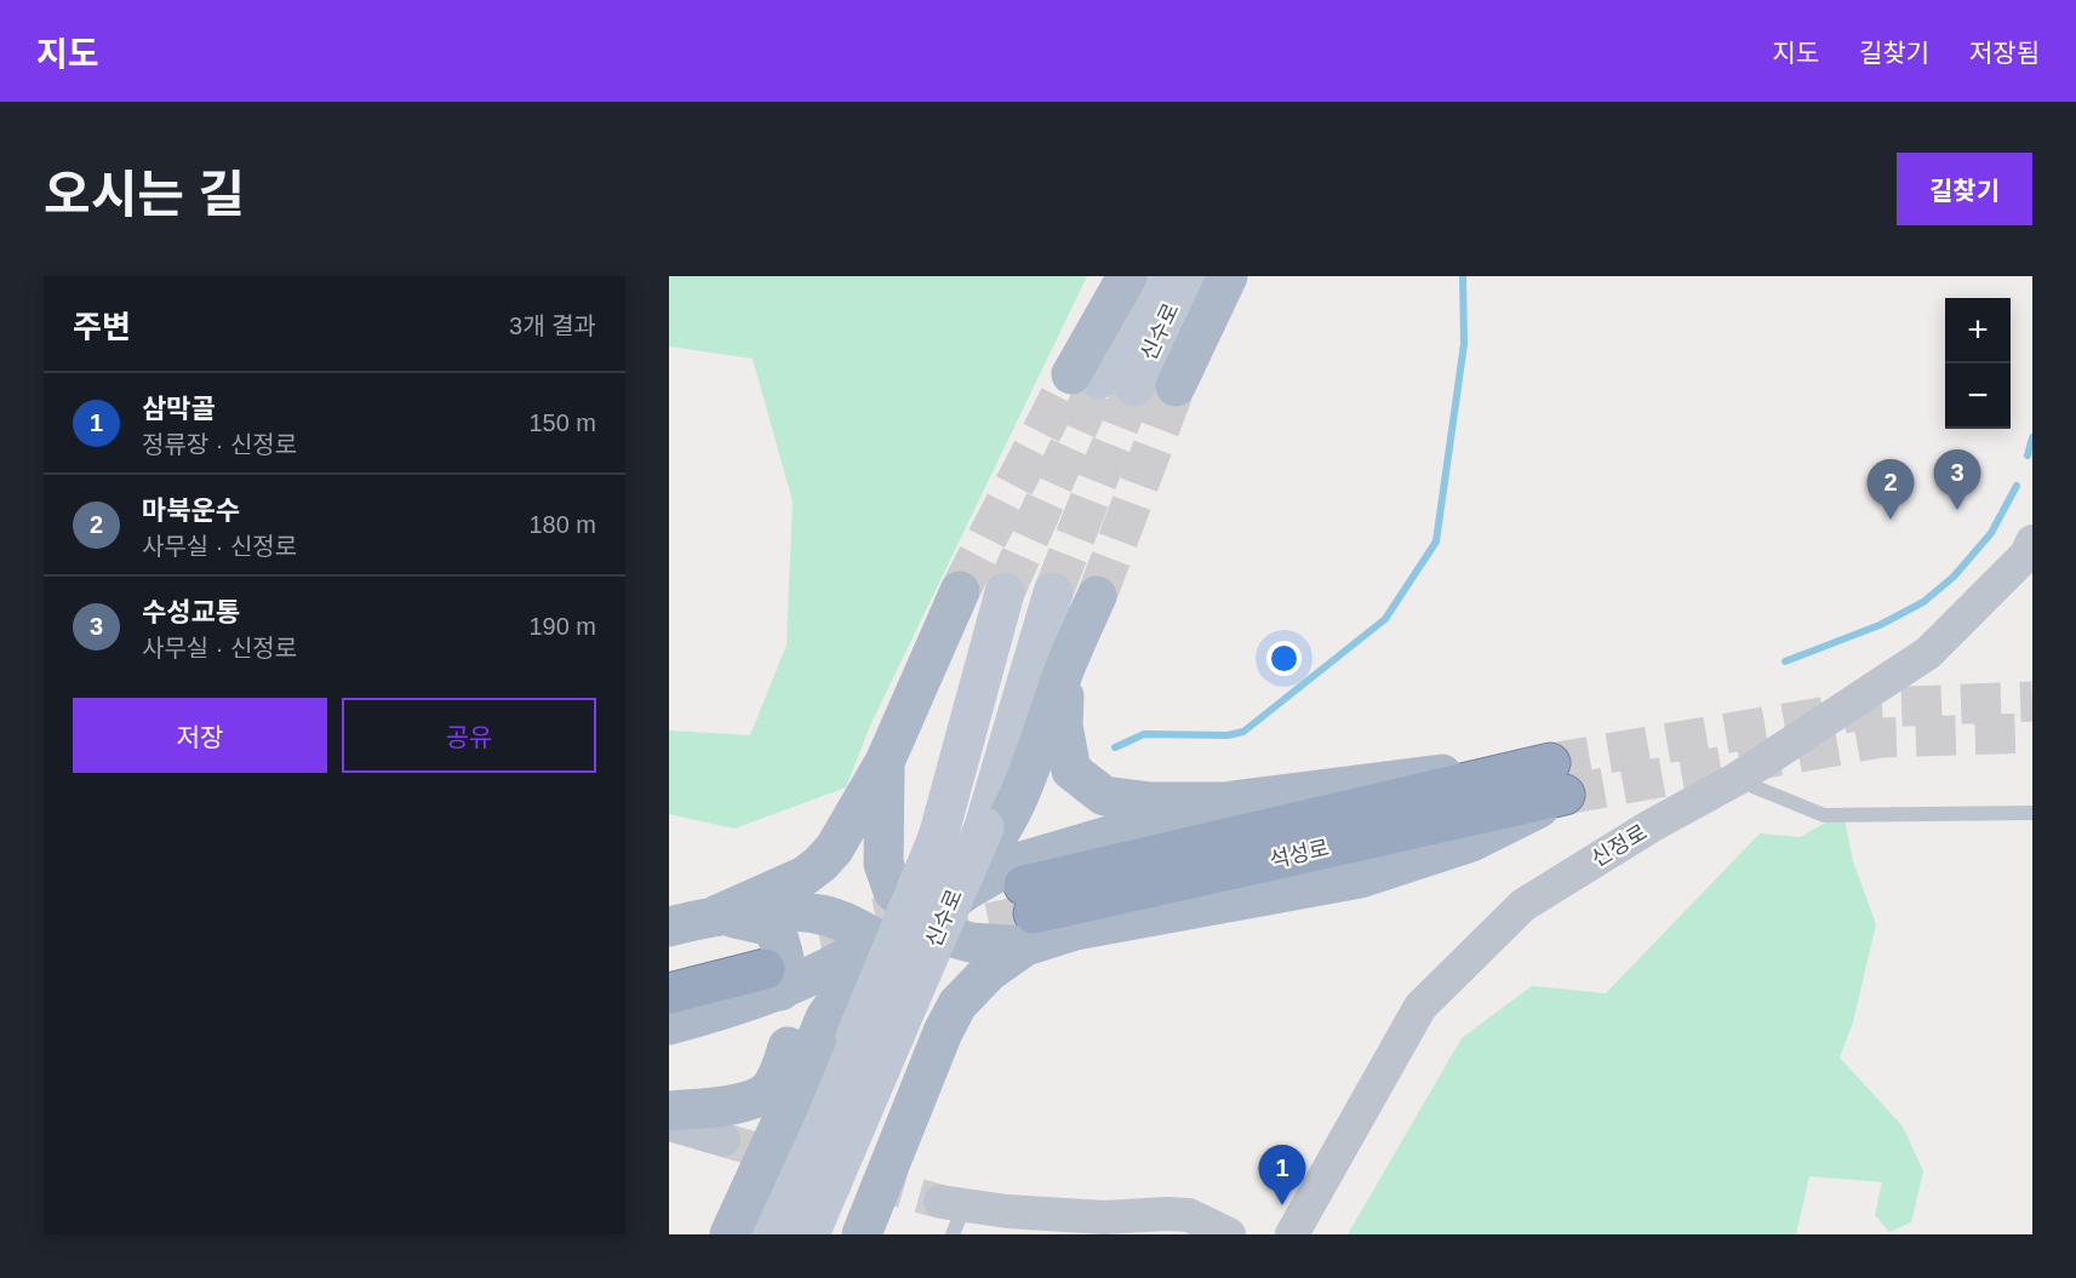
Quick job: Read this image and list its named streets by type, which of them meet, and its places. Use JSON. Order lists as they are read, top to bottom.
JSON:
{
  "streets": {
    "highway": ["석성로"],
    "main road": ["신수로"],
    "street": ["신정로"]
  },
  "page": {
    "header": "지도",
    "nav": ["지도", "길찾기", "저장됨"],
    "title": "오시는 길",
    "buttons": [
      "길찾기",
      ["저장", "공유"]
    ],
    "heading": ["주변", "3개 결과"],
    "map_buttons": ["+", "−"],
    "list": [
      {
        "mark": "1",
        "name": "삼막골",
        "note": "정류장 · 신정로",
        "value": "150 m"
      },
      {
        "mark": "2",
        "name": "마북운수",
        "note": "사무실 · 신정로",
        "value": "180 m"
      },
      {
        "mark": "3",
        "name": "수성교통",
        "note": "사무실 · 신정로",
        "value": "190 m"
      }
    ],
    "pins": ["3", "2", "1"]
  }
}
